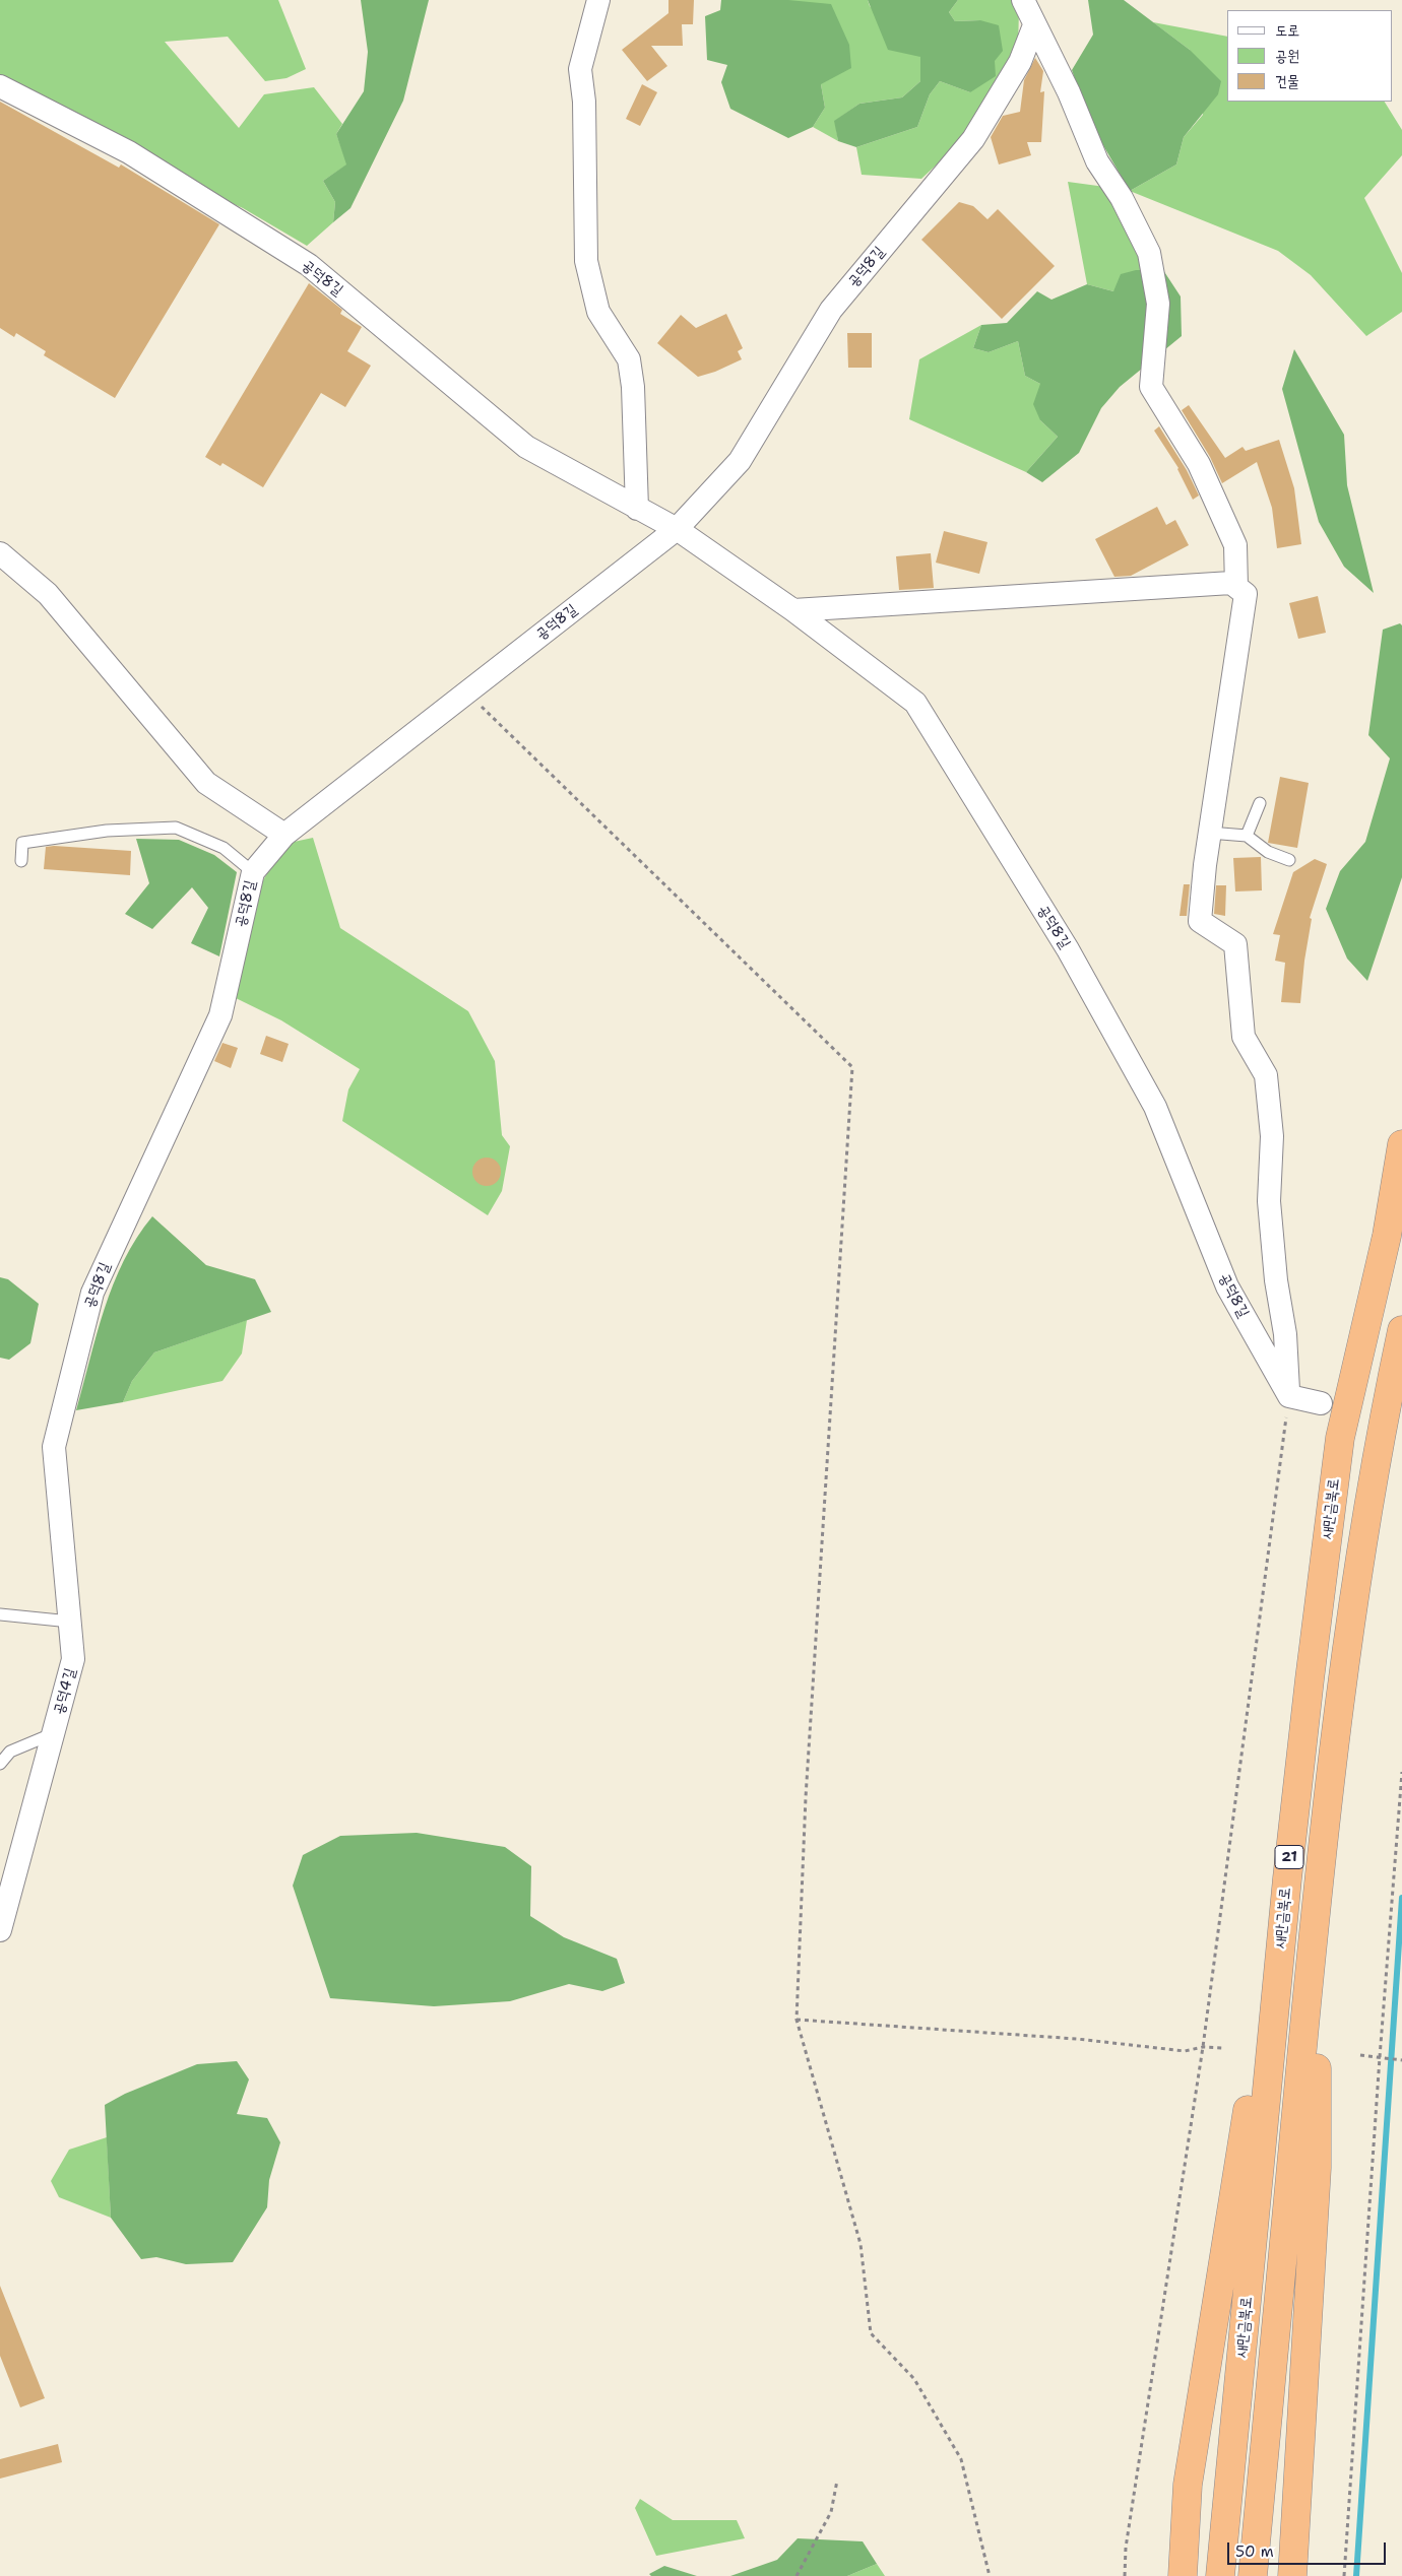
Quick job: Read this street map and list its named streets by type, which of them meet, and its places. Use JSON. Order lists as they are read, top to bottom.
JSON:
{
  "streets": {
    "highway": ["새만금북로", "21"],
    "street": ["공덕8길", "공덕4길"]
  },
  "crossings": [
    ["공덕8길", "공덕4길"]
  ],
  "legend": ["도로", "공원", "건물"],
  "scale_bar": "50 m"
}
